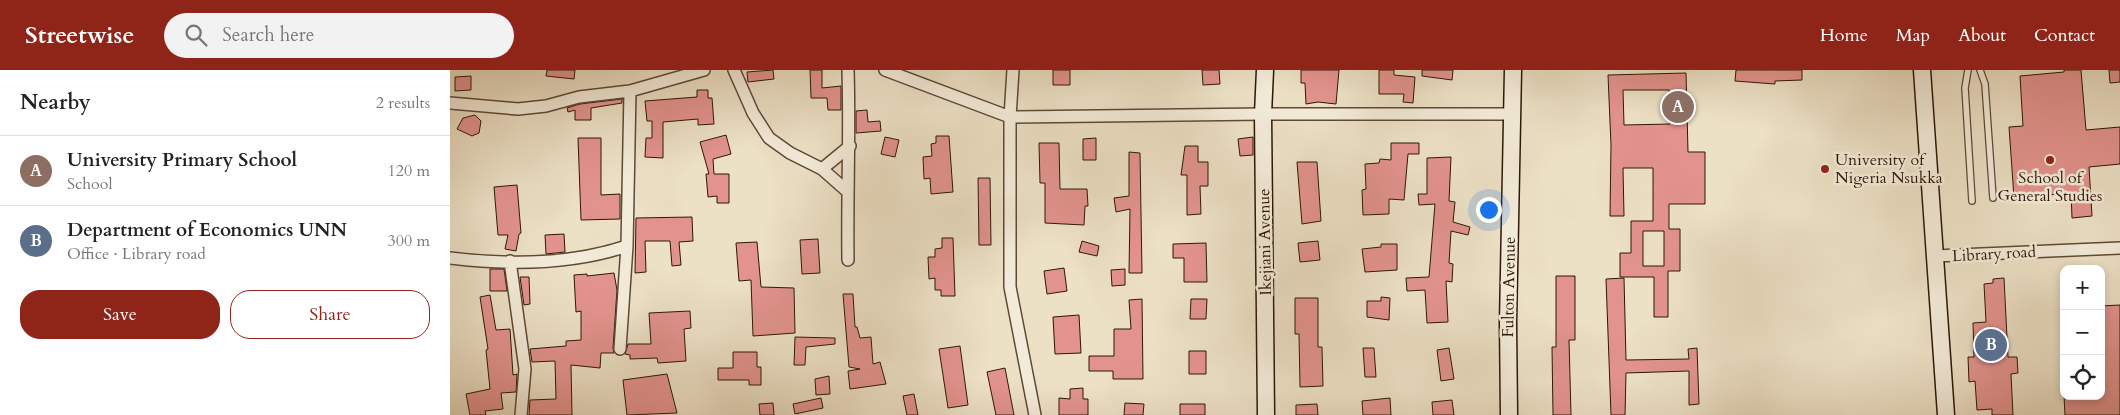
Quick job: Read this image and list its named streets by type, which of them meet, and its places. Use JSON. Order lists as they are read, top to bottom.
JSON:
{
  "streets": {
    "street": ["Ikejiani Avenue", "Library road", "Fulton Avenue"]
  },
  "places": ["School of General Studies", "University of Nigeria Nsukka"],
  "page": {
    "header": "Streetwise",
    "search": "Search here",
    "nav": [
      "Home",
      "Map",
      "About",
      "Contact"
    ],
    "heading": ["Nearby", "2 results"],
    "pins": ["A", "B"],
    "list": [
      {
        "mark": "A",
        "name": "University Primary School",
        "note": "School",
        "value": "120 m"
      },
      {
        "mark": "B",
        "name": "Department of Economics UNN",
        "note": "Office · Library road",
        "value": "300 m"
      }
    ],
    "map_buttons": ["+", "−"],
    "buttons": ["Save", "Share"]
  }
}
